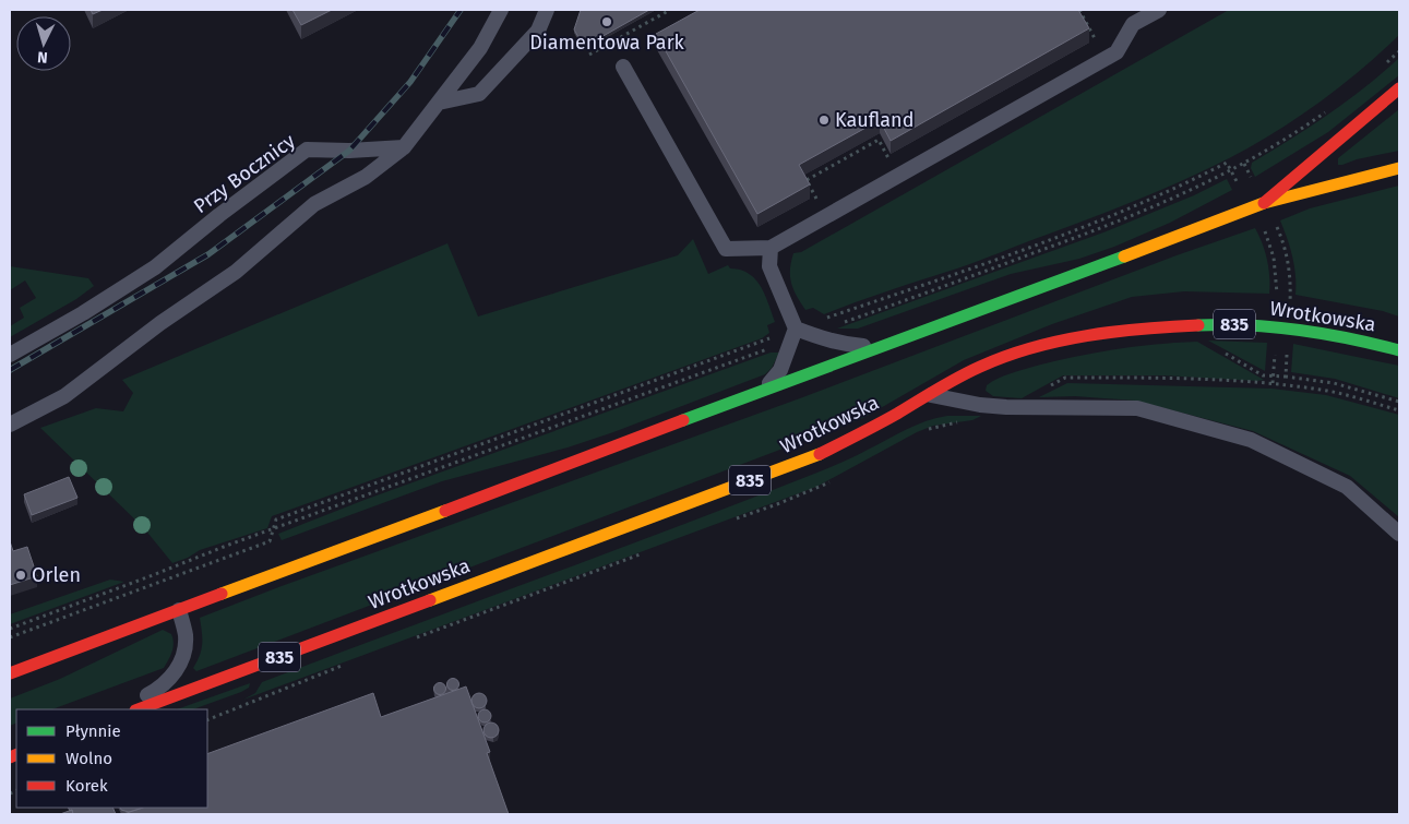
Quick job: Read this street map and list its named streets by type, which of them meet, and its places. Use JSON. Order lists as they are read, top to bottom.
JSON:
{
  "streets": {
    "main road": ["Wrotkowska", "835"],
    "lane": ["Przy Bocznicy"]
  },
  "places": ["Diamentowa Park", "Kaufland", "Orlen"],
  "legend": ["Płynnie", "Wolno", "Korek"],
  "north": "bottom"
}
